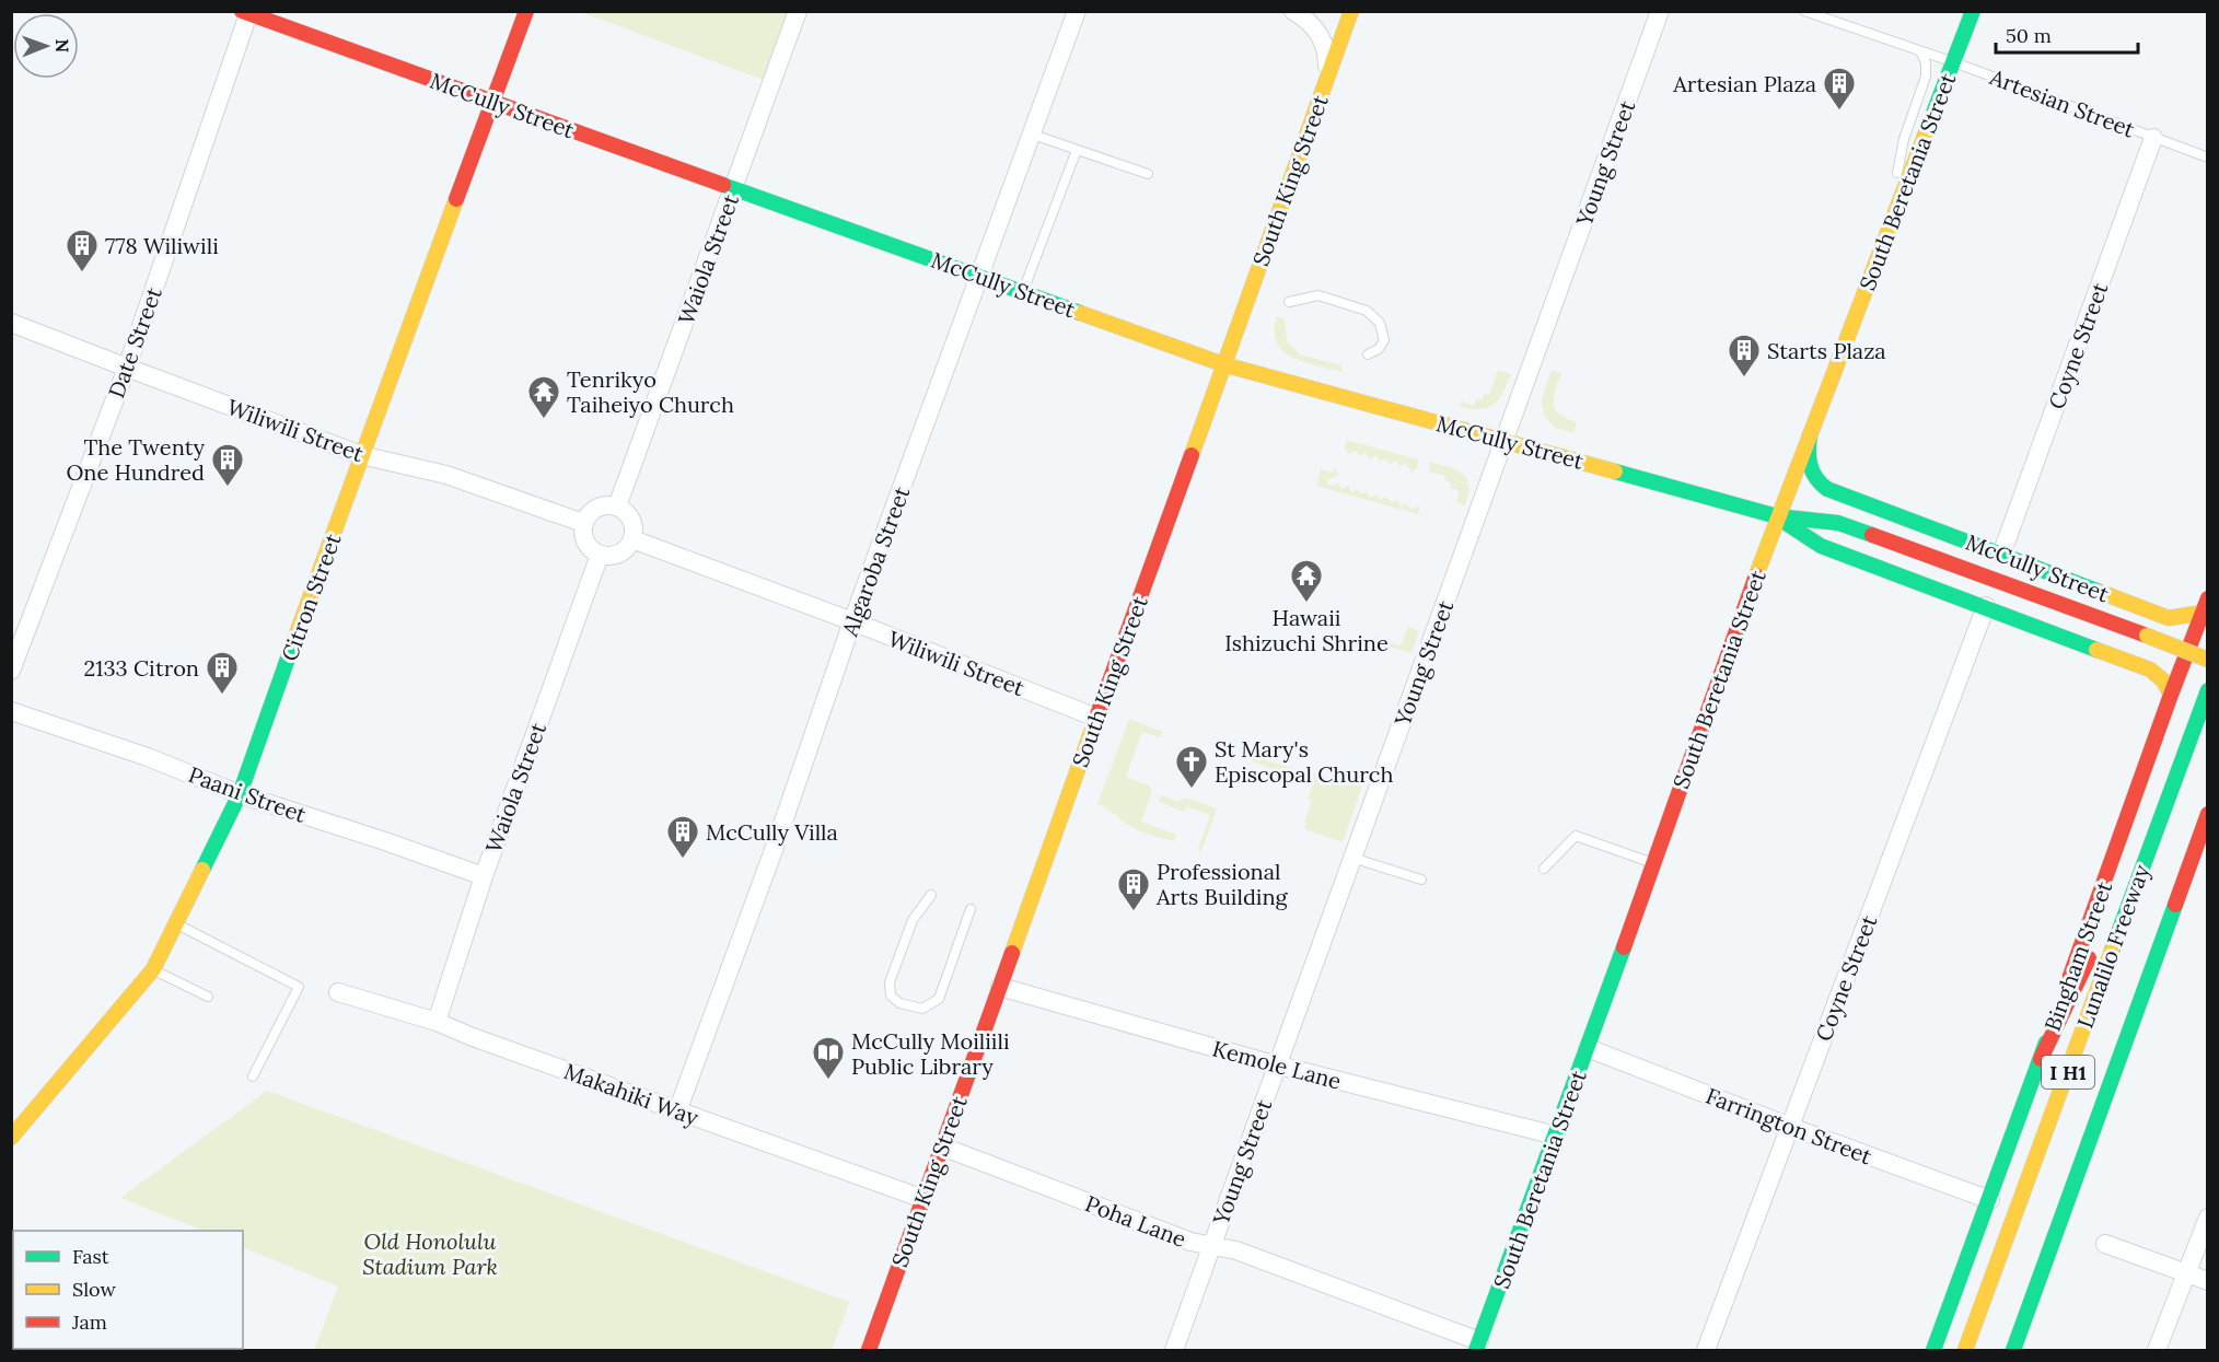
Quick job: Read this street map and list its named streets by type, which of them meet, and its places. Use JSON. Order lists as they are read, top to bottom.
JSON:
{
  "streets": {
    "main road": [
      "McCully Street",
      "South King Street",
      "South Beretania Street",
      "Citron Street",
      "Lunalilo Freeway",
      "Bingham Street",
      "I H1"
    ],
    "street": [
      "Young Street",
      "Waiola Street",
      "Date Street",
      "Coyne Street",
      "Wiliwili Street",
      "Algaroba Street",
      "Paani Street",
      "Kemole Lane",
      "Makahiki Way",
      "Farrington Street",
      "Poha Lane"
    ],
    "lane": ["Artesian Street"]
  },
  "crossings": [
    ["Artesian Street", "South Beretania Street"],
    ["Artesian Street", "Coyne Street"],
    ["McCully Street", "Young Street"],
    ["McCully Street", "South King Street"],
    ["McCully Street", "South Beretania Street"],
    ["McCully Street", "Waiola Street"],
    ["McCully Street", "Date Street"],
    ["McCully Street", "Coyne Street"],
    ["McCully Street", "Algaroba Street"],
    ["McCully Street", "Citron Street"],
    ["McCully Street", "Bingham Street"],
    ["Young Street", "Kemole Lane"],
    ["Young Street", "Poha Lane"],
    ["South King Street", "Wiliwili Street"],
    ["South King Street", "Kemole Lane"],
    ["South King Street", "Makahiki Way"],
    ["South King Street", "Poha Lane"],
    ["South Beretania Street", "Kemole Lane"],
    ["South Beretania Street", "Farrington Street"],
    ["South Beretania Street", "Poha Lane"],
    ["Waiola Street", "Wiliwili Street"],
    ["Waiola Street", "Paani Street"],
    ["Waiola Street", "Makahiki Way"],
    ["Date Street", "Wiliwili Street"],
    ["Coyne Street", "Farrington Street"],
    ["Wiliwili Street", "Algaroba Street"],
    ["Wiliwili Street", "Citron Street"],
    ["Algaroba Street", "Makahiki Way"],
    ["Citron Street", "Paani Street"],
    ["Bingham Street", "Farrington Street"]
  ],
  "parks": ["Old Honolulu Stadium Park"],
  "places": {
    "building": [
      "Artesian Plaza",
      "778 Wiliwili",
      "Starts Plaza",
      "The Twenty One Hundred",
      "2133 Citron",
      "McCully Villa",
      "Professional Arts Building"
    ],
    "temple": ["Tenrikyo Taiheiyo Church", "Hawaii Ishizuchi Shrine"],
    "church": ["St Mary's Episcopal Church"],
    "library": ["McCully Moiliili Public Library"]
  },
  "legend": ["Fast", "Slow", "Jam"],
  "scale_bar": "50 m",
  "north": "right"
}
